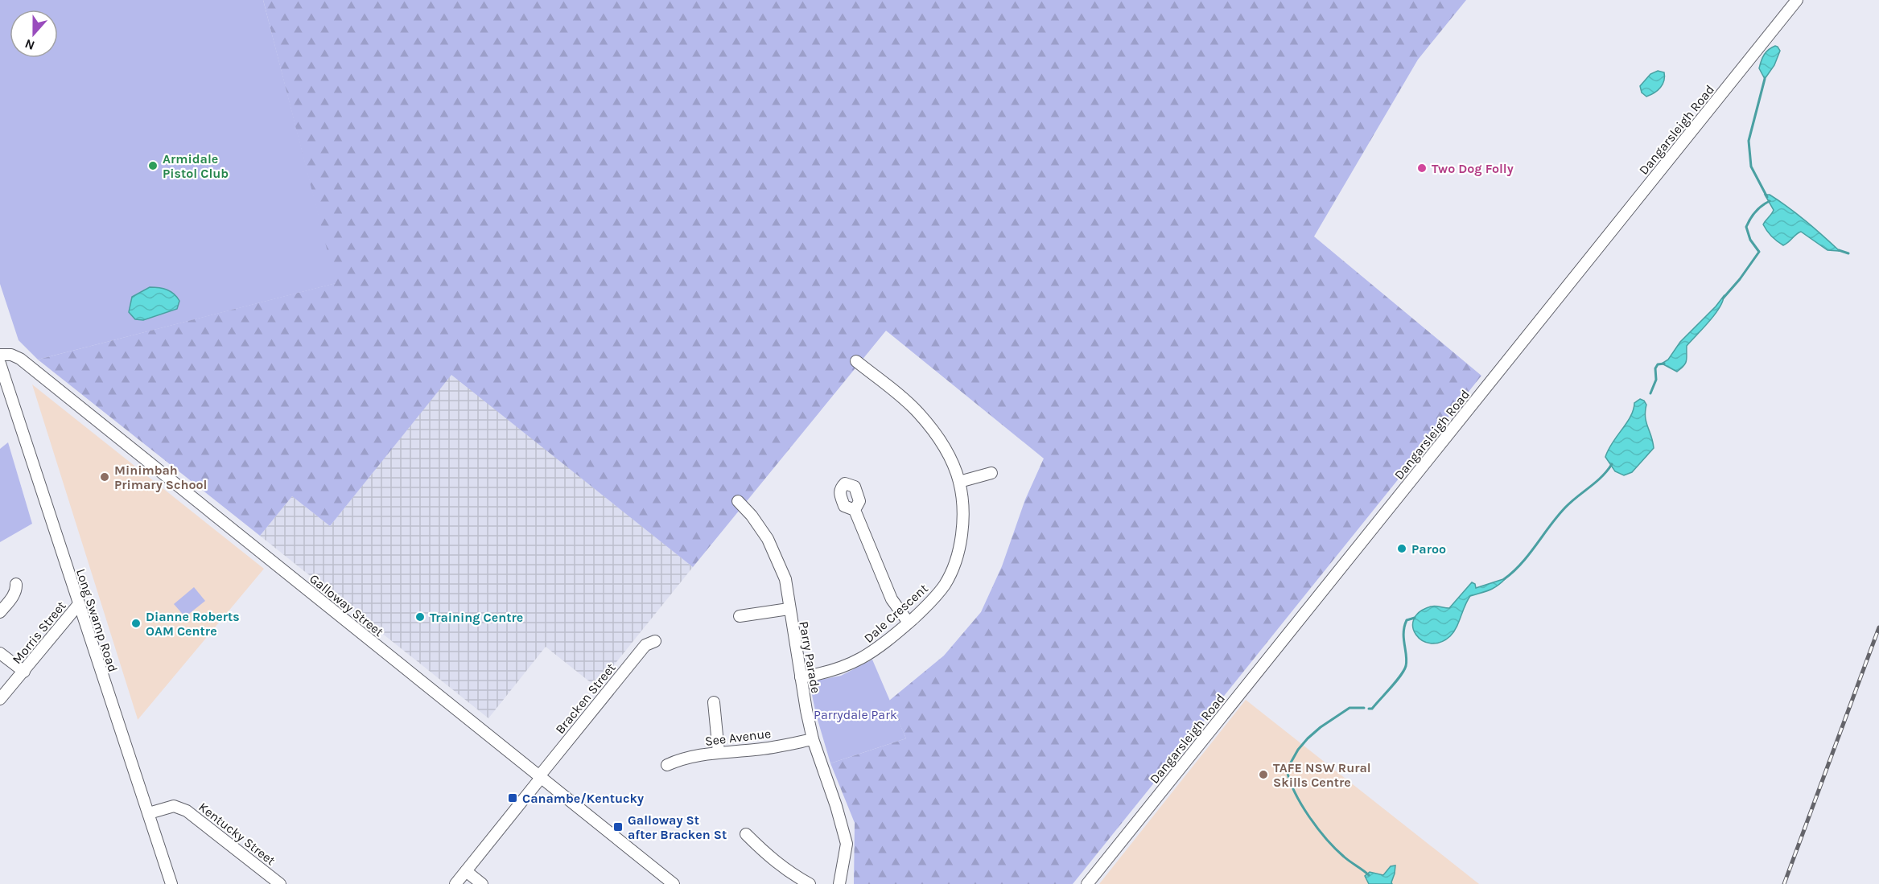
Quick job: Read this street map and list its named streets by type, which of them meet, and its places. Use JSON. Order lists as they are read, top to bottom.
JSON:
{
  "streets": {
    "street": [
      "Dangarsleigh Road",
      "Galloway Street",
      "Dale Crescent",
      "Long Swamp Road",
      "Morris Street",
      "Parry Parade",
      "Bracken Street",
      "See Avenue",
      "Kentucky Street"
    ]
  },
  "crossings": [
    ["Galloway Street", "Bracken Street"],
    ["Dale Crescent", "Parry Parade"],
    ["Long Swamp Road", "Morris Street"],
    ["Long Swamp Road", "Kentucky Street"],
    ["Parry Parade", "See Avenue"]
  ],
  "parks": ["Parrydale Park"],
  "places": {
    "other": [
      "Armidale Pistol Club",
      "Two Dog Folly",
      "Minimbah Primary School",
      "Paroo",
      "Training Centre",
      "Dianne Roberts OAM Centre",
      "TAFE NSW Rural Skills Centre"
    ],
    "transit": ["Canambe/Kentucky", "Galloway St after Bracken St"]
  },
  "north": "bottom"
}
